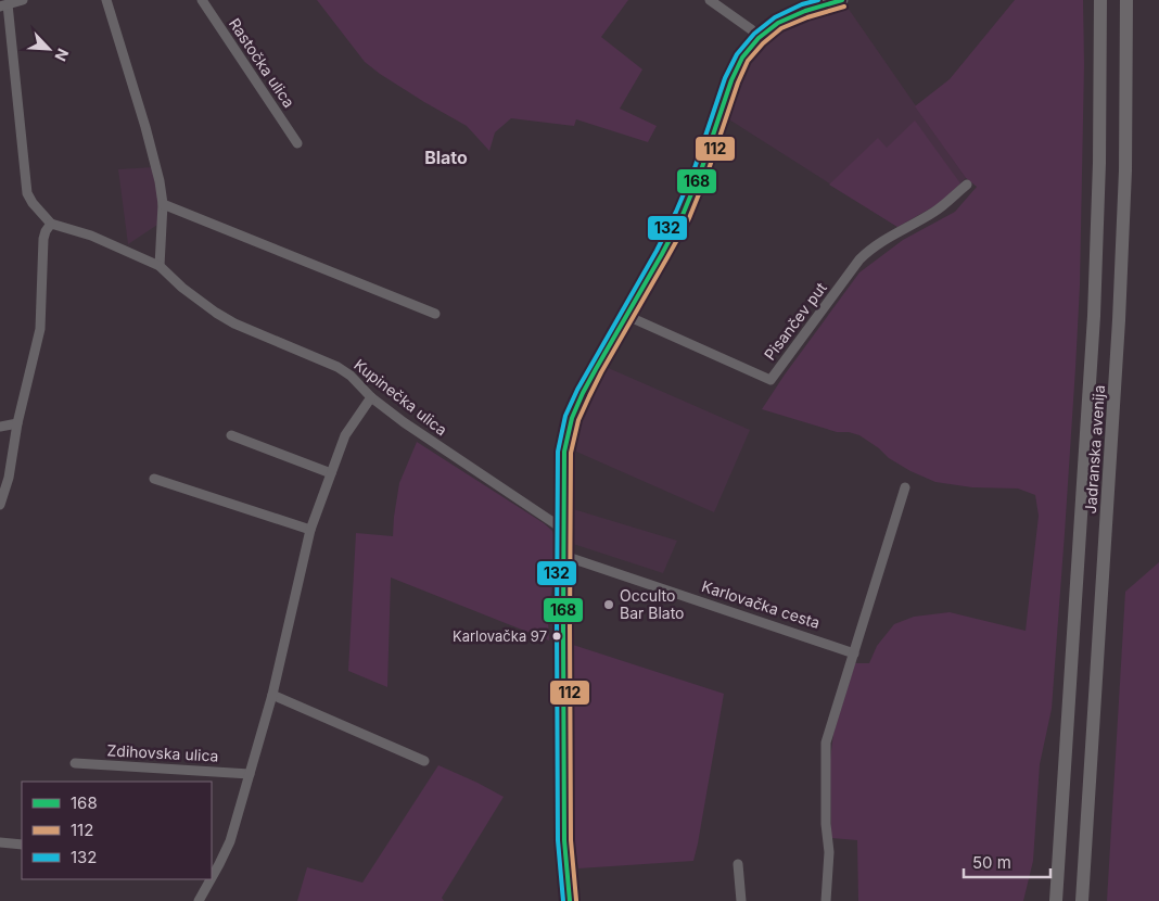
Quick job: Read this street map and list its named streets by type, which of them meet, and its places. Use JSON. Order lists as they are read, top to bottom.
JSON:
{
  "streets": {
    "main road": ["Jadranska avenija"],
    "street": [
      "Rastočka ulica",
      "Pisančev put",
      "Kupinečka ulica",
      "Karlovačka cesta",
      "Zdihovska ulica"
    ]
  },
  "districts": ["Blato"],
  "places": ["Occulto Bar Blato", "Karlovačka 97"],
  "lines": ["transit line 168", "transit line 132", "transit line 112"],
  "legend": ["168", "112", "132"],
  "scale_bar": "50 m",
  "north": "bottom right"
}
